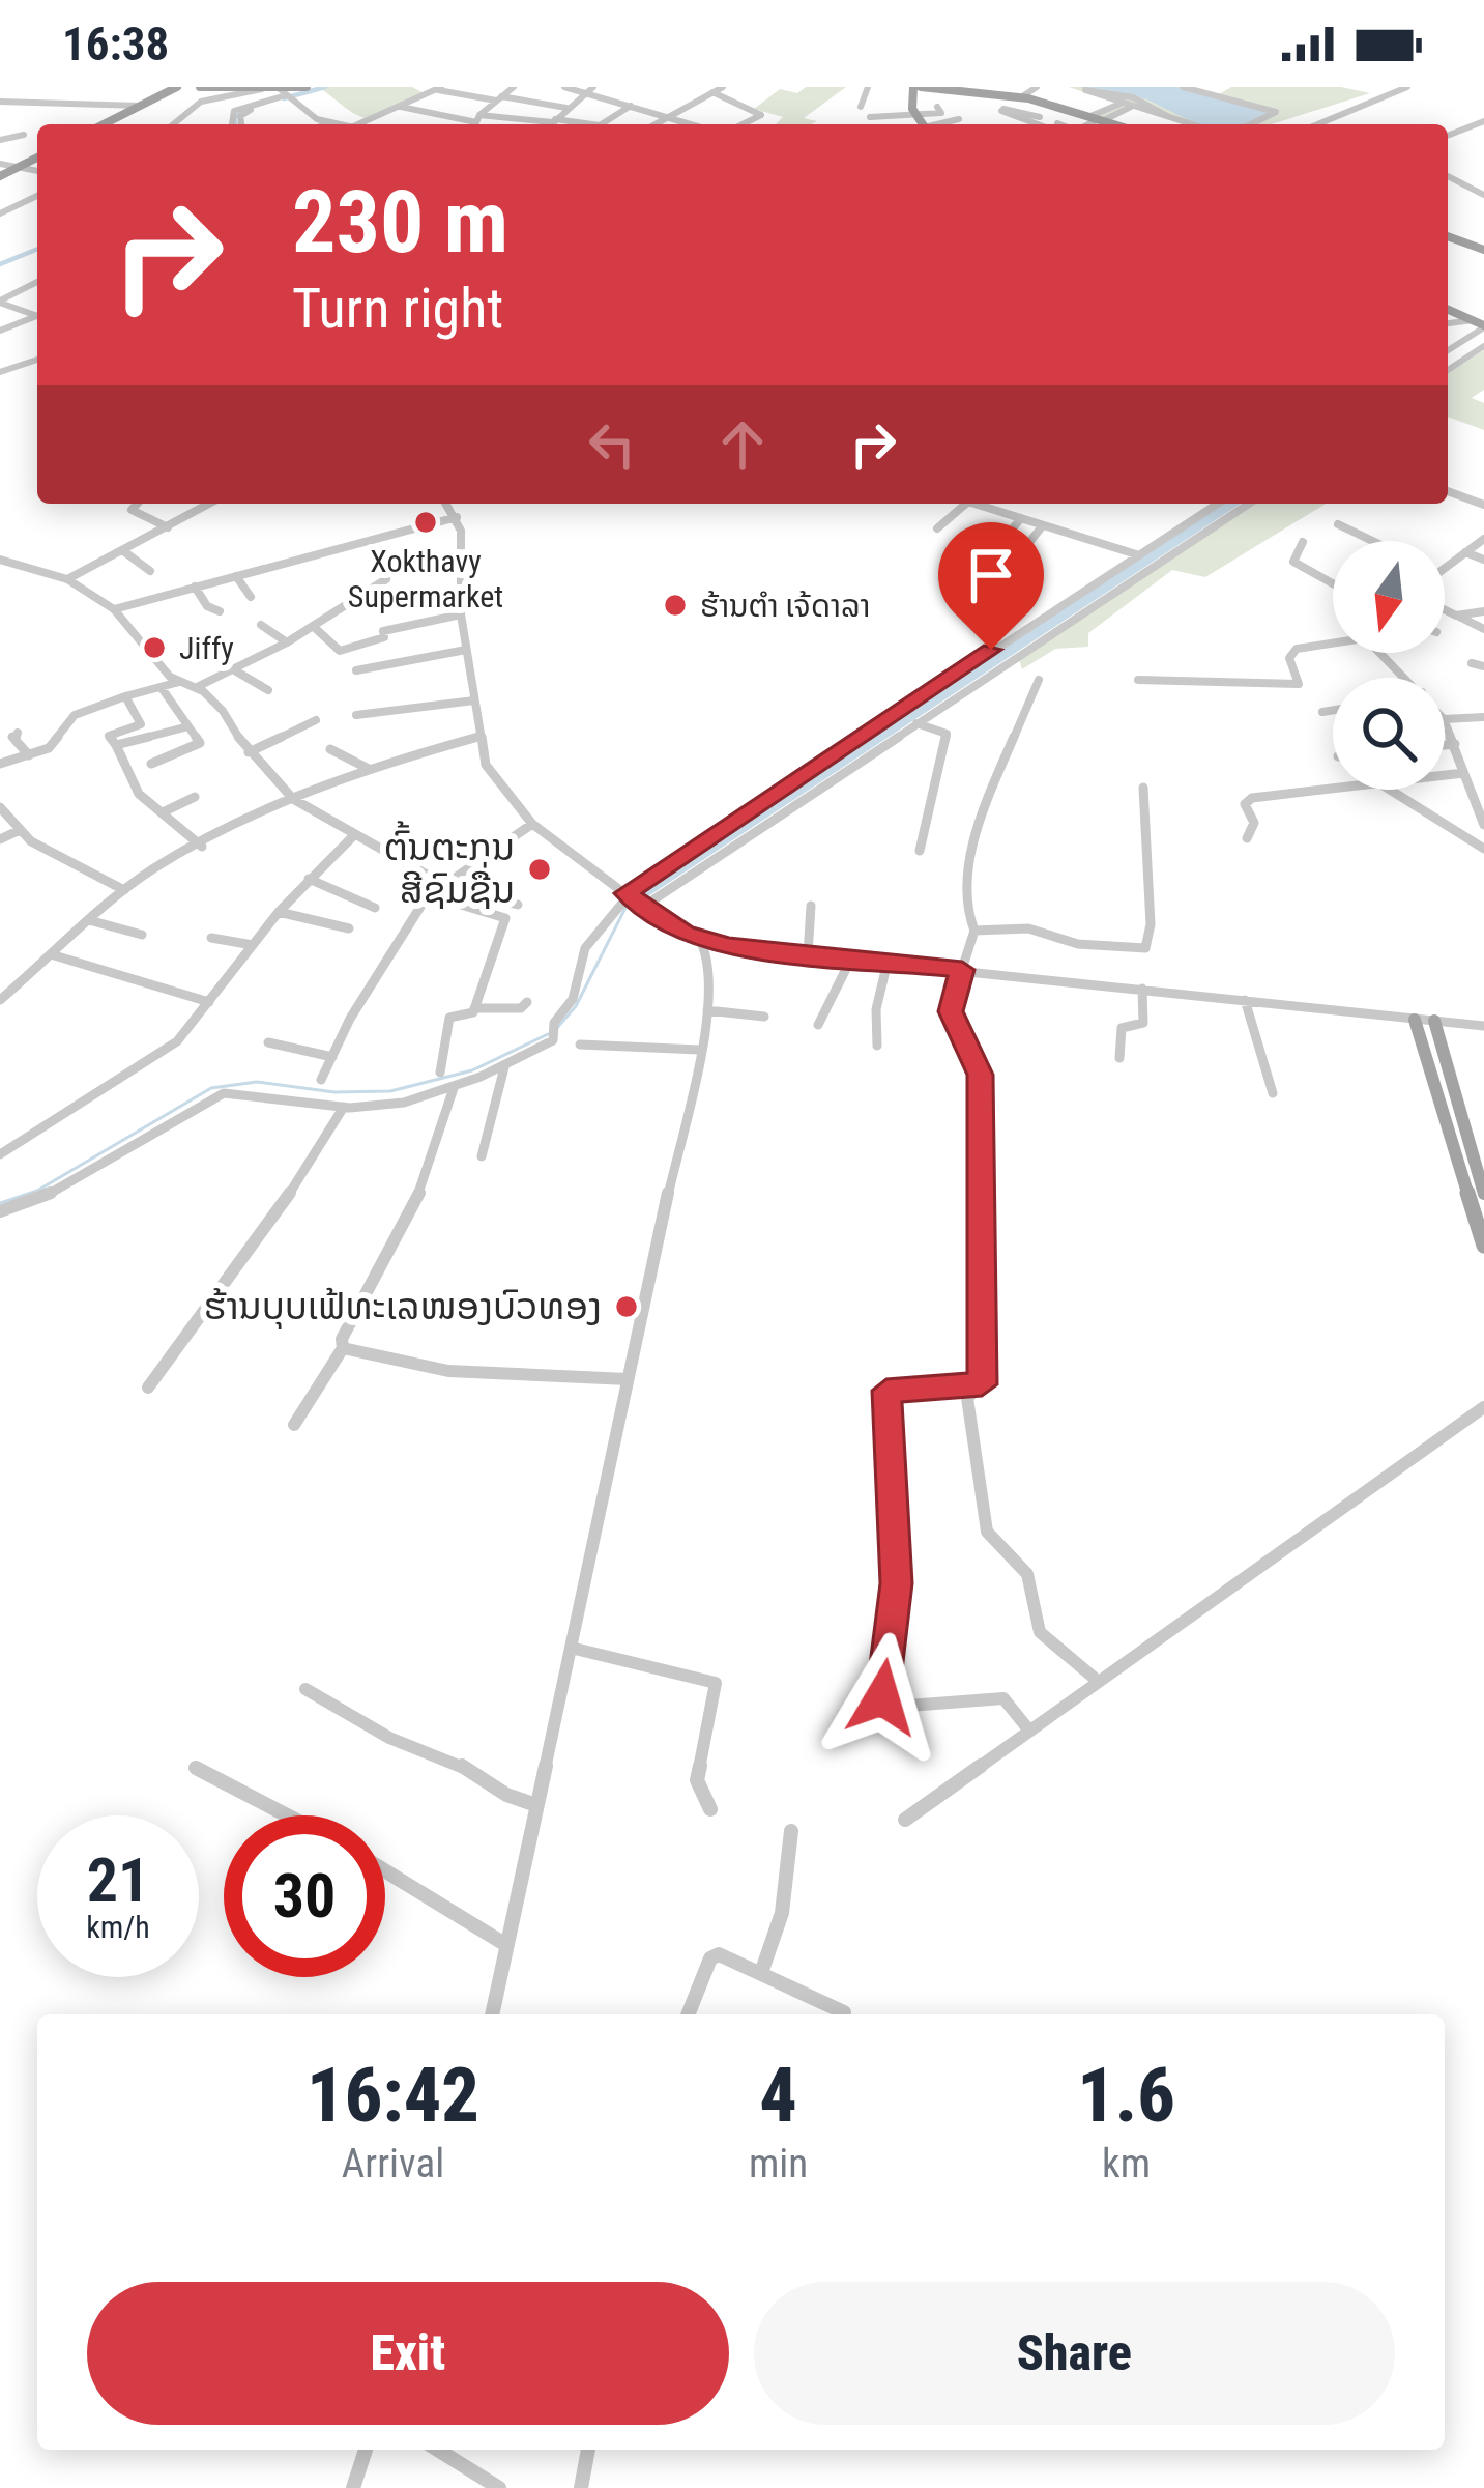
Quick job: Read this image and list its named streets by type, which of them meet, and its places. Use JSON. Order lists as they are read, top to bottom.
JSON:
{
  "places": [
    "Xokthavy Supermarket",
    "ຮ້ານຕຳ ເຈ້ດາລາ",
    "Jiffy",
    "ຕົ້ນຕະກູນ ສີຊົມຊື່ນ",
    "ຮ້ານບຸບເຟ້ທະເລໜອງບົວທອງ"
  ],
  "north": "bottom",
  "page": {
    "status": "16:38",
    "turn": ["230 m", "Turn right"],
    "speed": "21 km/h",
    "limit": "30",
    "eta": [
      "16:42",
      "Arrival",
      "4",
      "min",
      "1.6",
      "km"
    ],
    "buttons": ["Exit", "Share"]
  }
}
